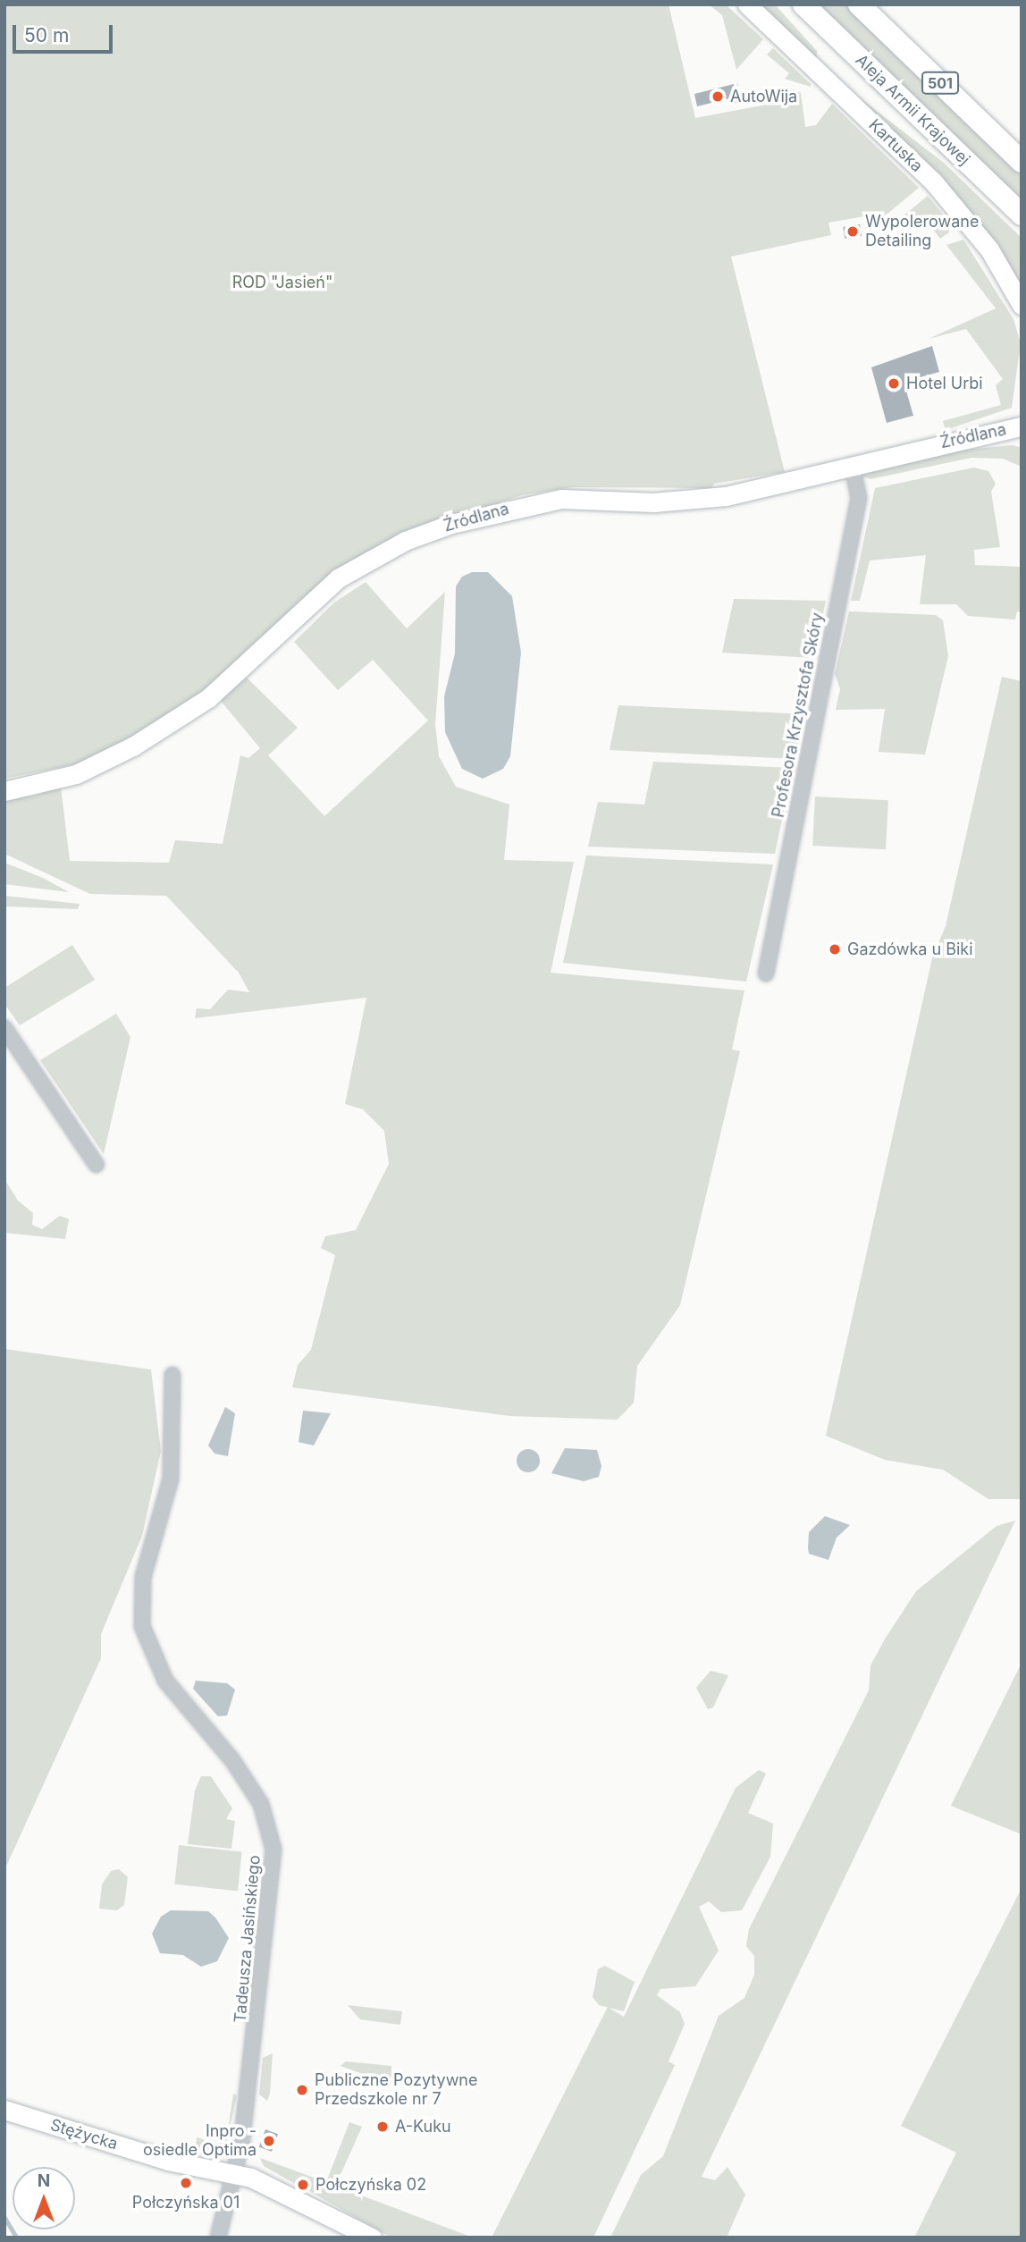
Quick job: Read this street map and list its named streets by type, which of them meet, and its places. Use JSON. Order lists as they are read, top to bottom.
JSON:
{
  "streets": {
    "main road": ["501", "Aleja Armii Krajowej"],
    "street": [
      "Kartuska",
      "Źródlana",
      "Profesora Krzysztofa Skóry",
      "Tadeusza Jasińskiego",
      "Stężycka"
    ]
  },
  "crossings": [
    ["Źródlana", "Profesora Krzysztofa Skóry"],
    ["Tadeusza Jasińskiego", "Stężycka"]
  ],
  "parks": ["ROD \"Jasień\""],
  "places": [
    "AutoWija",
    "Wypolerowane Detailing",
    "Hotel Urbi",
    "Gazdówka u Biki",
    "Publiczne Pozytywne Przedszkole nr 7",
    "A-Kuku",
    "Inpro - osiedle Optima",
    "Połczyńska 01",
    "Połczyńska 02"
  ],
  "scale_bar": "50 m",
  "north": "top"
}
